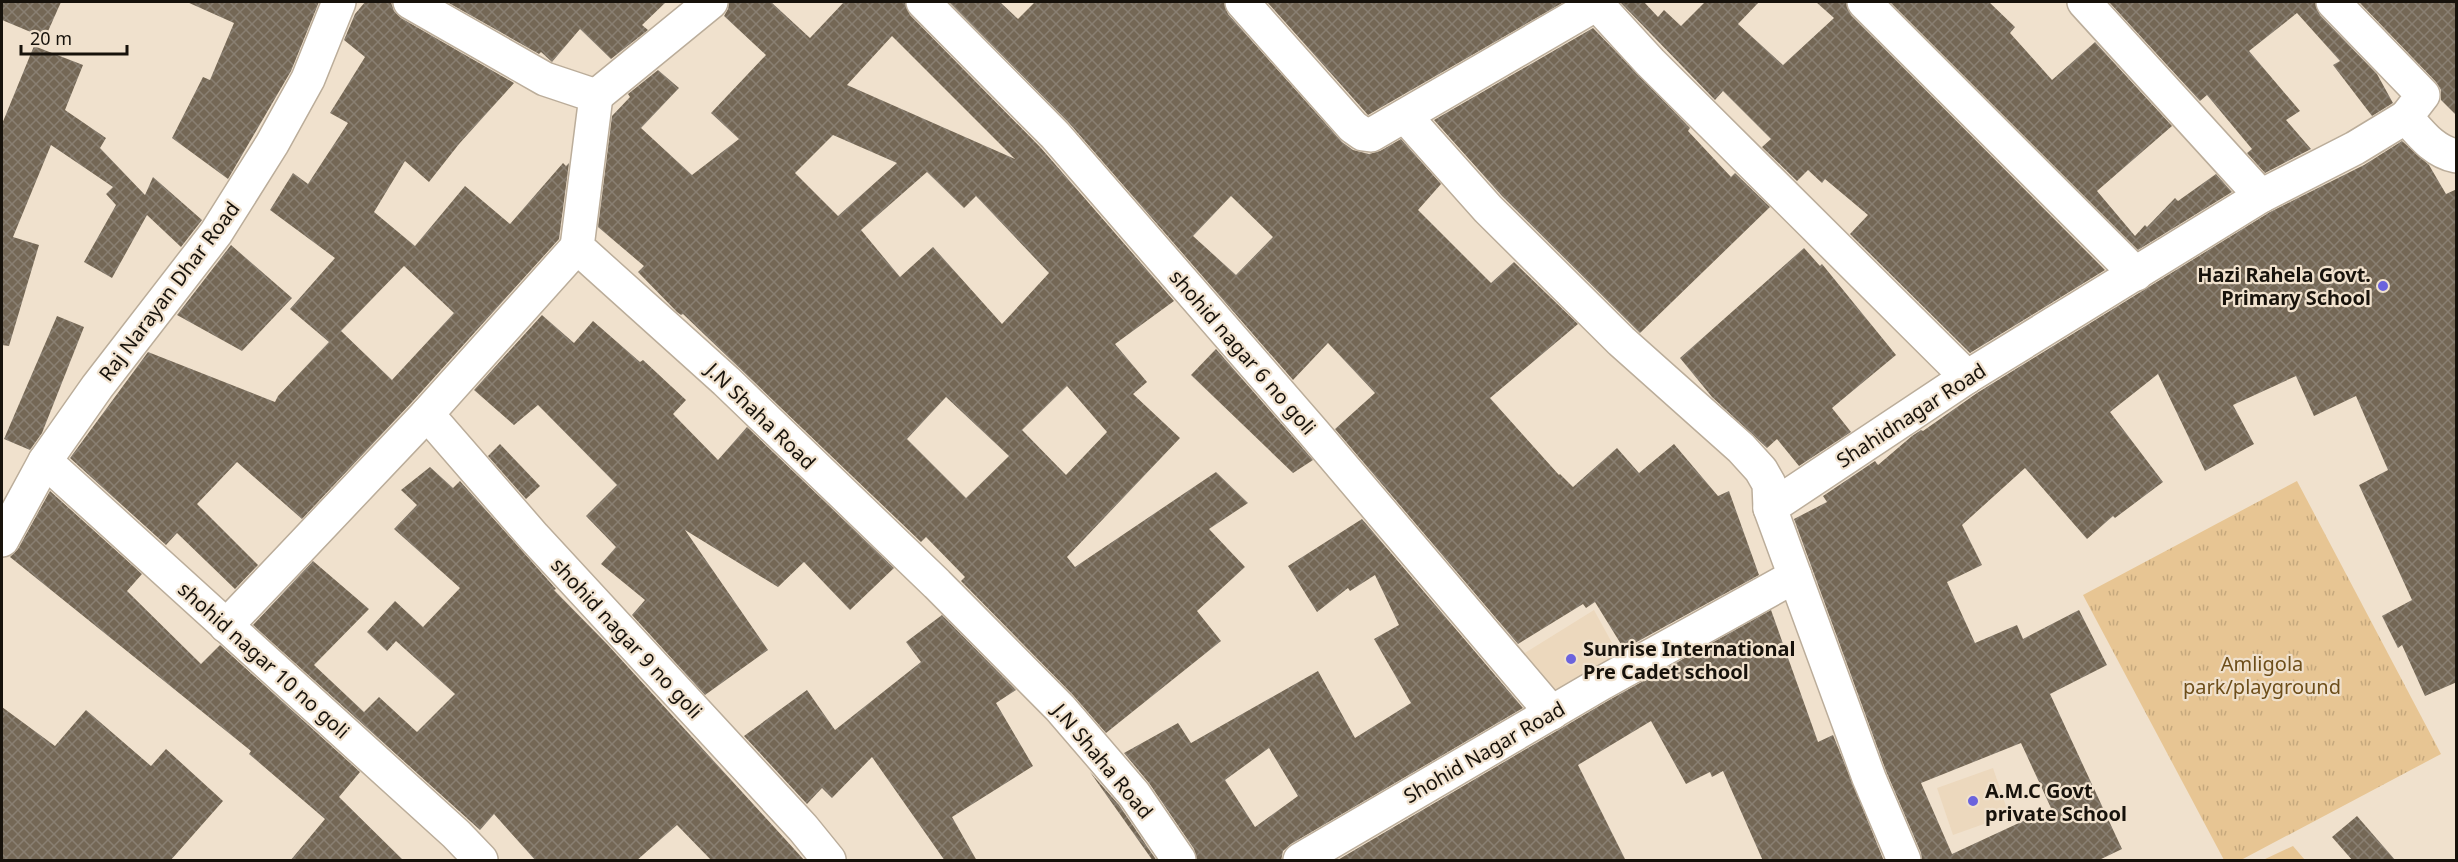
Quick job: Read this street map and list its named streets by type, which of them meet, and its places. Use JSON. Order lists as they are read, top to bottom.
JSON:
{
  "streets": {
    "street": [
      "Raj Narayan Dhar Road",
      "shohid nagar 6 no goli",
      "Shahidnagar Road",
      "J.N Shaha Road",
      "shohid nagar 9 no goli",
      "shohid nagar 10 no goli",
      "Shohid Nagar Road"
    ]
  },
  "crossings": [
    ["Raj Narayan Dhar Road", "shohid nagar 10 no goli"],
    ["shohid nagar 6 no goli", "Shohid Nagar Road"]
  ],
  "parks": ["Amligola park/playground"],
  "places": ["Hazi Rahela Govt. Primary School", "Sunrise International Pre Cadet school", "A.M.C Govt private School"],
  "scale_bar": "20 m"
}
